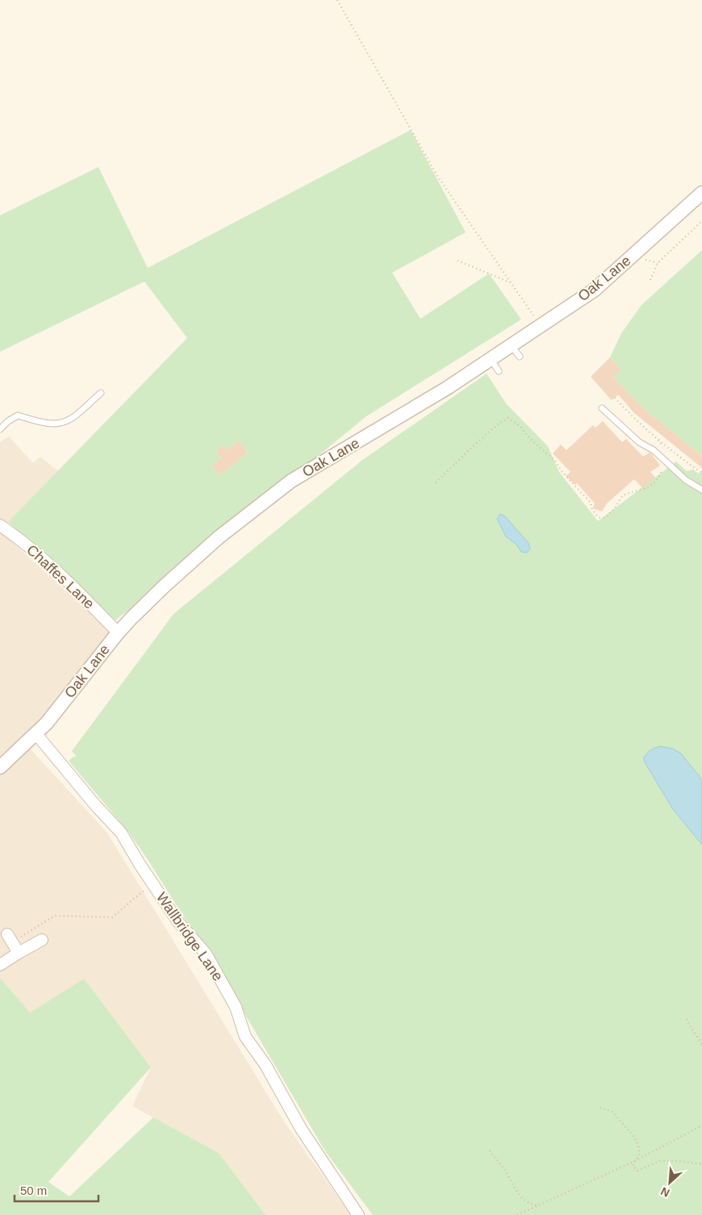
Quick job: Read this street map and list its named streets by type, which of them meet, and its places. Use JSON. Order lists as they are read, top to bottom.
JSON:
{
  "streets": {
    "street": ["Oak Lane", "Chaffes Lane", "Wallbridge Lane"]
  },
  "crossings": [
    ["Oak Lane", "Chaffes Lane"],
    ["Oak Lane", "Wallbridge Lane"]
  ],
  "scale_bar": "50 m",
  "north": "bottom left"
}
